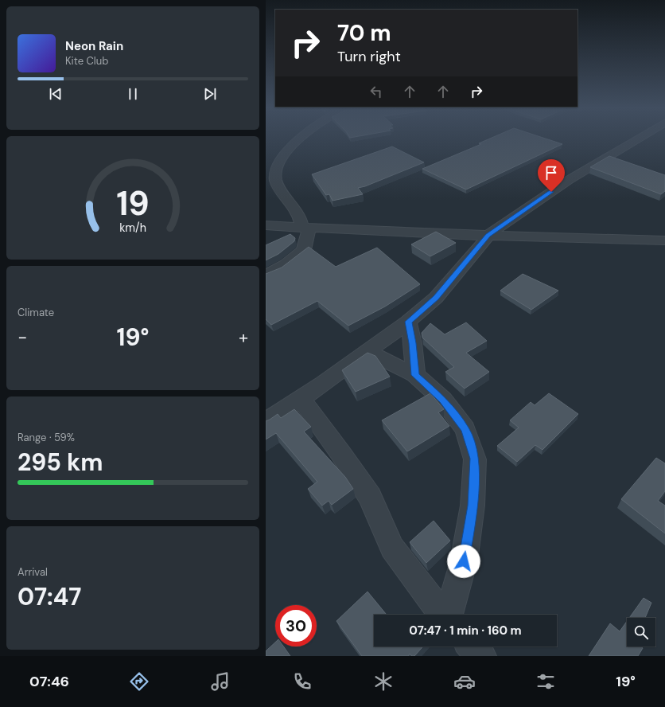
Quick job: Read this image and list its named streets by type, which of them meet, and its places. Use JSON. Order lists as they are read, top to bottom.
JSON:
{
  "page": {
    "turn": ["70 m", "Turn right"],
    "song": ["Neon Rain", "Kite Club"],
    "tile": [
      "Climate",
      ["Range · 59%", "295 km"],
      ["Arrival", "07:47"]
    ],
    "heat": ["−", "19°", "+"],
    "limit": "30",
    "trip": "07:47 · 1 min · 160 m",
    "tabs": ["07:46", "19°"],
    "gauge": ["19", "km/h"]
  }
}
